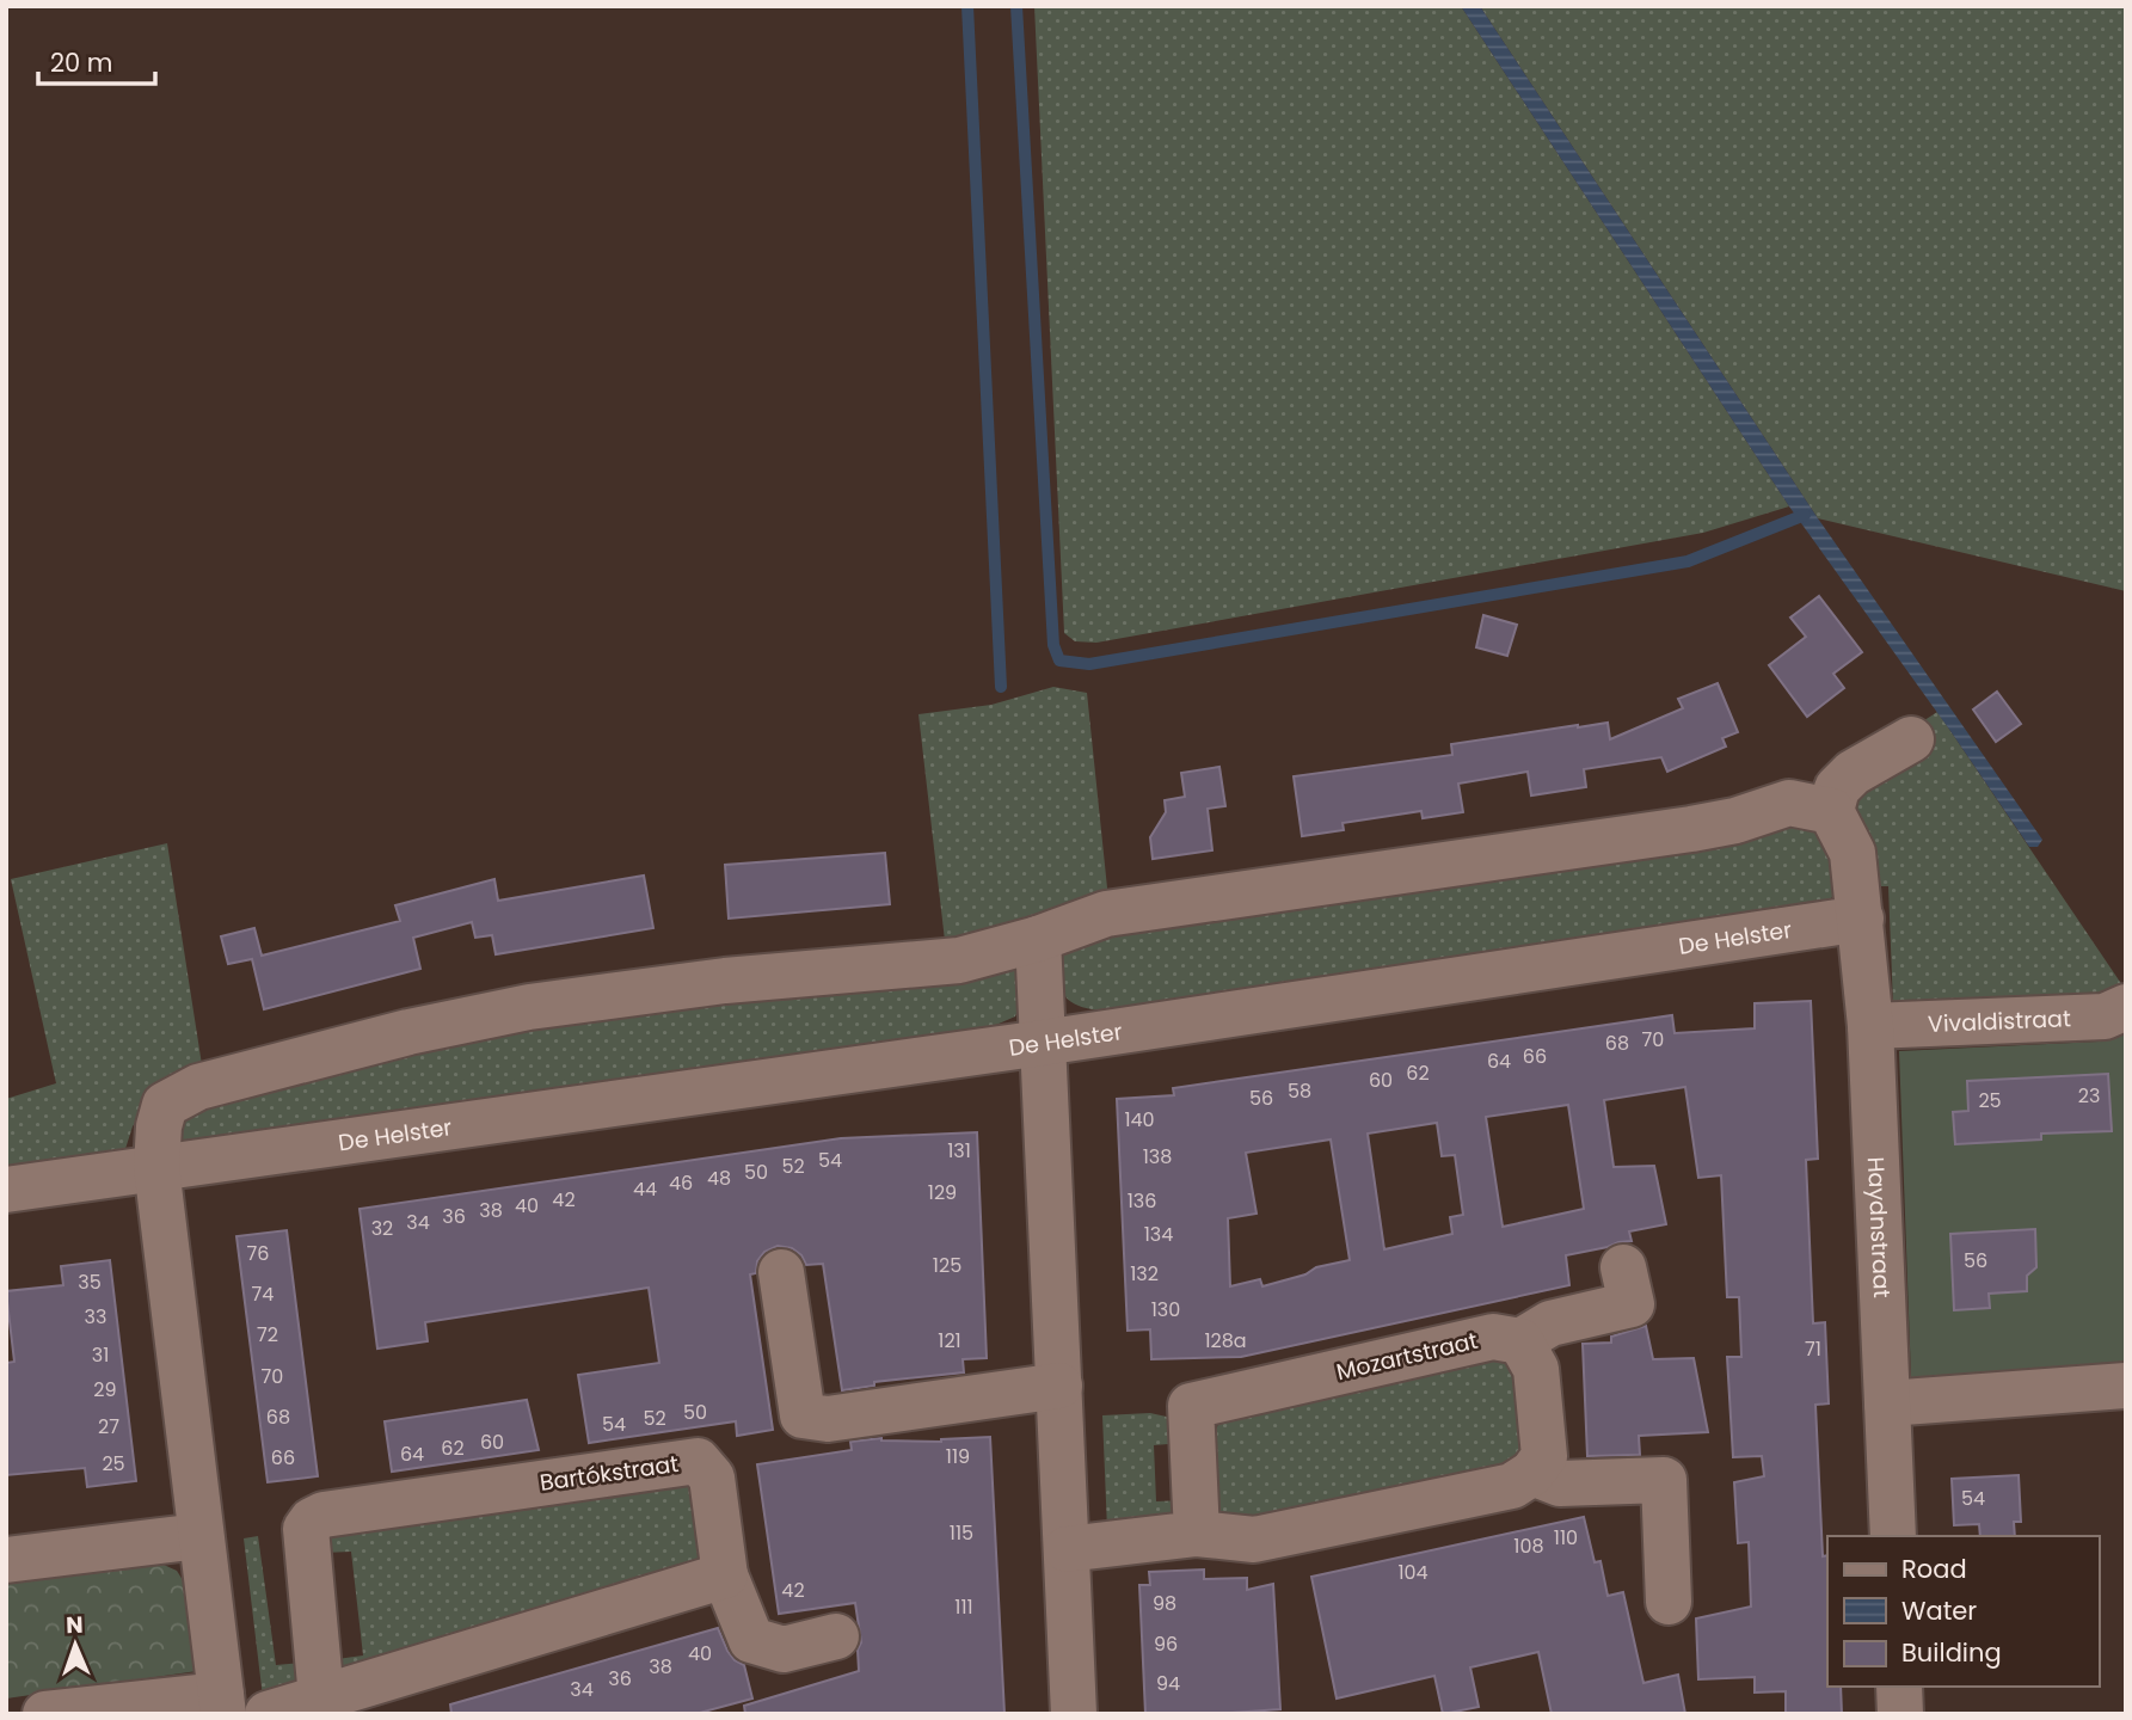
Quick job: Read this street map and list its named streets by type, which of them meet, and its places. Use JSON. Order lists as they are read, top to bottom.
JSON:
{
  "streets": {
    "street": [
      "De Helster",
      "Vivaldistraat",
      "Haydnstraat",
      "Mozartstraat",
      "Bartókstraat"
    ]
  },
  "crossings": [
    ["De Helster", "Haydnstraat"],
    ["Vivaldistraat", "Haydnstraat"]
  ],
  "house_numbers": [
    "70",
    "68",
    "66",
    "64",
    "62",
    "60",
    "58",
    "23",
    "56",
    "25",
    "140",
    "131",
    "138",
    "54",
    "52",
    "50",
    "48",
    "46",
    "44",
    "129",
    "42",
    "136",
    "40",
    "38",
    "36",
    "34",
    "32",
    "134",
    "76",
    "56",
    "125",
    "132",
    "35",
    "74",
    "130",
    "33",
    "72",
    "121",
    "128a",
    "71",
    "31",
    "70",
    "29",
    "50",
    "68",
    "52",
    "54",
    "27",
    "60",
    "62",
    "64",
    "119",
    "66",
    "25",
    "54",
    "115",
    "110",
    "108",
    "104",
    "42",
    "98",
    "111",
    "96",
    "40",
    "38",
    "36",
    "94",
    "34"
  ],
  "legend": ["Road", "Water", "Building"],
  "scale_bar": "20 m",
  "north": "top"
}
